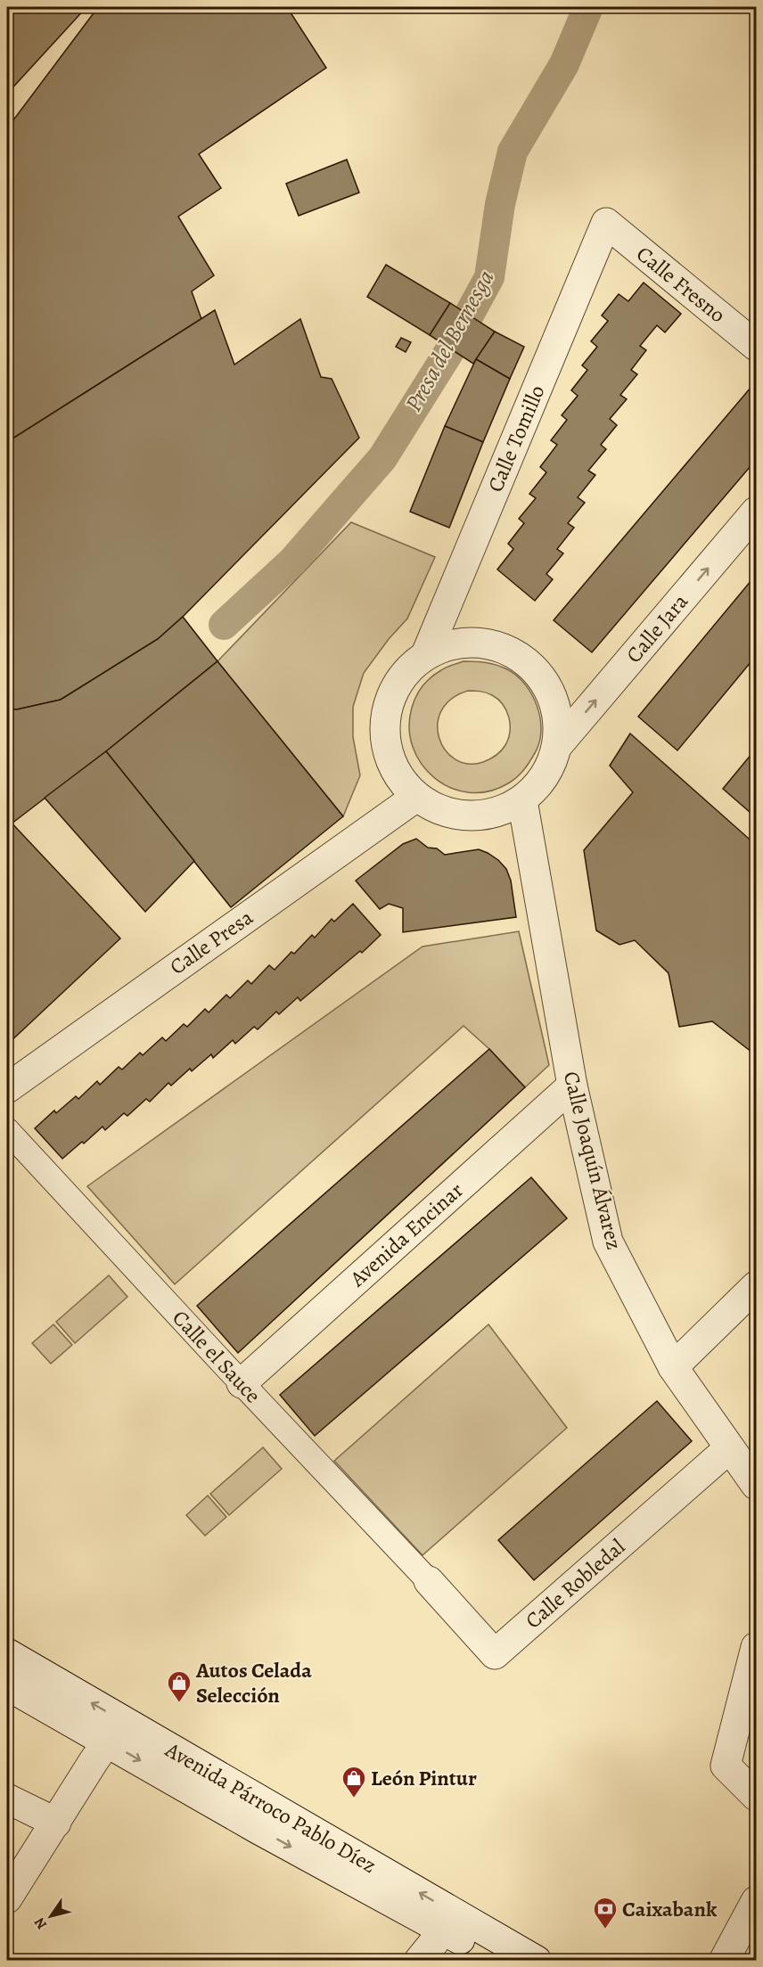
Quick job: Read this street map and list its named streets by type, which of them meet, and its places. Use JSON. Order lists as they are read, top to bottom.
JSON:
{
  "streets": {
    "street": [
      "Calle Fresno",
      "Calle Tomillo",
      "Calle Jara",
      "Calle Presa",
      "Calle Joaquín Álvarez",
      "Avenida Encinar",
      "Calle el Sauce",
      "Calle Robledal",
      "Avenida Párroco Pablo Díez"
    ]
  },
  "crossings": [
    ["Calle Fresno", "Calle Tomillo"],
    ["Calle Tomillo", "Calle Jara"],
    ["Calle Tomillo", "Calle Presa"],
    ["Calle Tomillo", "Calle Joaquín Álvarez"],
    ["Calle Jara", "Calle Presa"],
    ["Calle Jara", "Calle Joaquín Álvarez"],
    ["Calle Presa", "Calle Joaquín Álvarez"],
    ["Calle Joaquín Álvarez", "Avenida Encinar"],
    ["Calle Joaquín Álvarez", "Calle Robledal"],
    ["Avenida Encinar", "Calle el Sauce"],
    ["Calle el Sauce", "Calle Robledal"]
  ],
  "one_way": ["Calle Jara"],
  "water": ["Presa del Bernesga"],
  "places": {
    "shop": ["Autos Celada Selección", "León Pintur"],
    "bank": ["Caixabank"]
  },
  "north": "bottom left"
}
